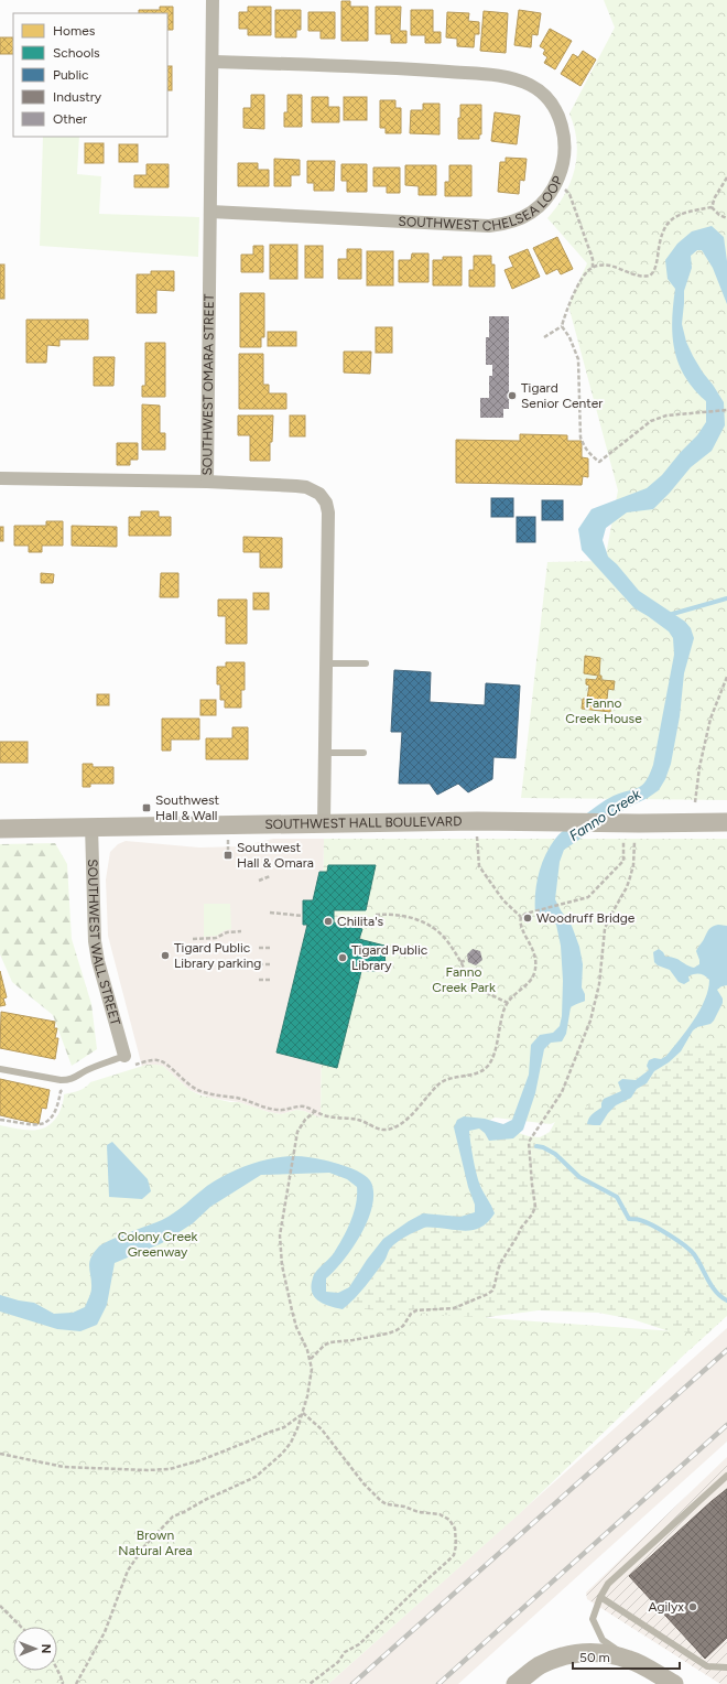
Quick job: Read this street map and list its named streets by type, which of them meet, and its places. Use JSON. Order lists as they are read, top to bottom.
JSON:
{
  "streets": {
    "main road": ["SOUTHWEST HALL BOULEVARD"],
    "street": ["SOUTHWEST CHELSEA LOOP", "SOUTHWEST OMARA STREET", "SOUTHWEST WALL STREET"]
  },
  "crossings": [
    ["SOUTHWEST CHELSEA LOOP", "SOUTHWEST OMARA STREET"],
    ["SOUTHWEST OMARA STREET", "SOUTHWEST HALL BOULEVARD"],
    ["SOUTHWEST HALL BOULEVARD", "SOUTHWEST WALL STREET"]
  ],
  "water": ["Fanno Creek"],
  "parks": [
    "Fanno Creek House",
    "Fanno Creek Park",
    "Colony Creek Greenway",
    "Brown Natural Area"
  ],
  "places": {
    "other": [
      "Tigard Senior Center",
      "Woodruff Bridge",
      "Chilita's",
      "Tigard Public Library parking",
      "Tigard Public Library",
      "Agilyx"
    ],
    "transit": ["Southwest Hall & Wall", "Southwest Hall & Omara"]
  },
  "legend": [
    "Homes",
    "Schools",
    "Public",
    "Industry",
    "Other"
  ],
  "scale_bar": "50 m",
  "north": "right"
}
